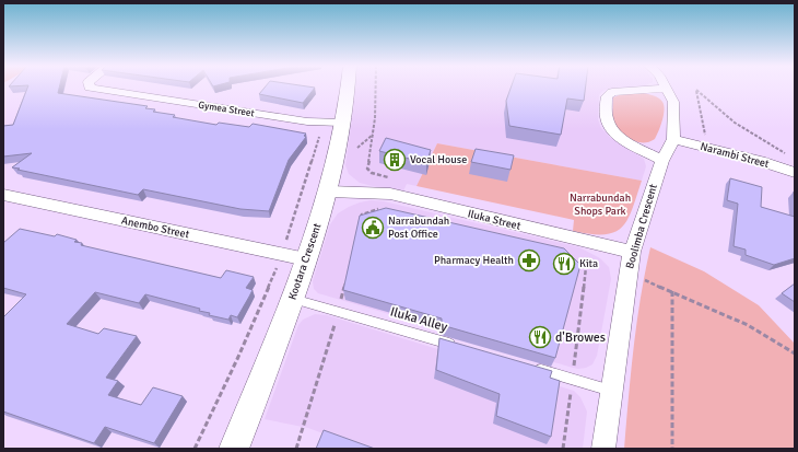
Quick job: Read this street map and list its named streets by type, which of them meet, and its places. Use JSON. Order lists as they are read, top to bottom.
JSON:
{
  "streets": {
    "street": [
      "Gymea Street",
      "Narambi Street",
      "Iluka Street",
      "Boolimba Crescent",
      "Anembo Street",
      "Kootara Crescent"
    ],
    "lane": ["Iluka Alley"]
  },
  "crossings": [
    ["Gymea Street", "Kootara Crescent"],
    ["Narambi Street", "Boolimba Crescent"],
    ["Iluka Street", "Boolimba Crescent"],
    ["Iluka Street", "Kootara Crescent"],
    ["Anembo Street", "Kootara Crescent"],
    ["Kootara Crescent", "Iluka Alley"]
  ],
  "parks": ["Narrabundah Shops Park"],
  "places": {
    "building": ["Vocal House"],
    "public building": ["Narrabundah Post Office"],
    "pharmacy": ["Pharmacy Health"],
    "restaurant": ["Kita", "d'Browes"]
  }
}
